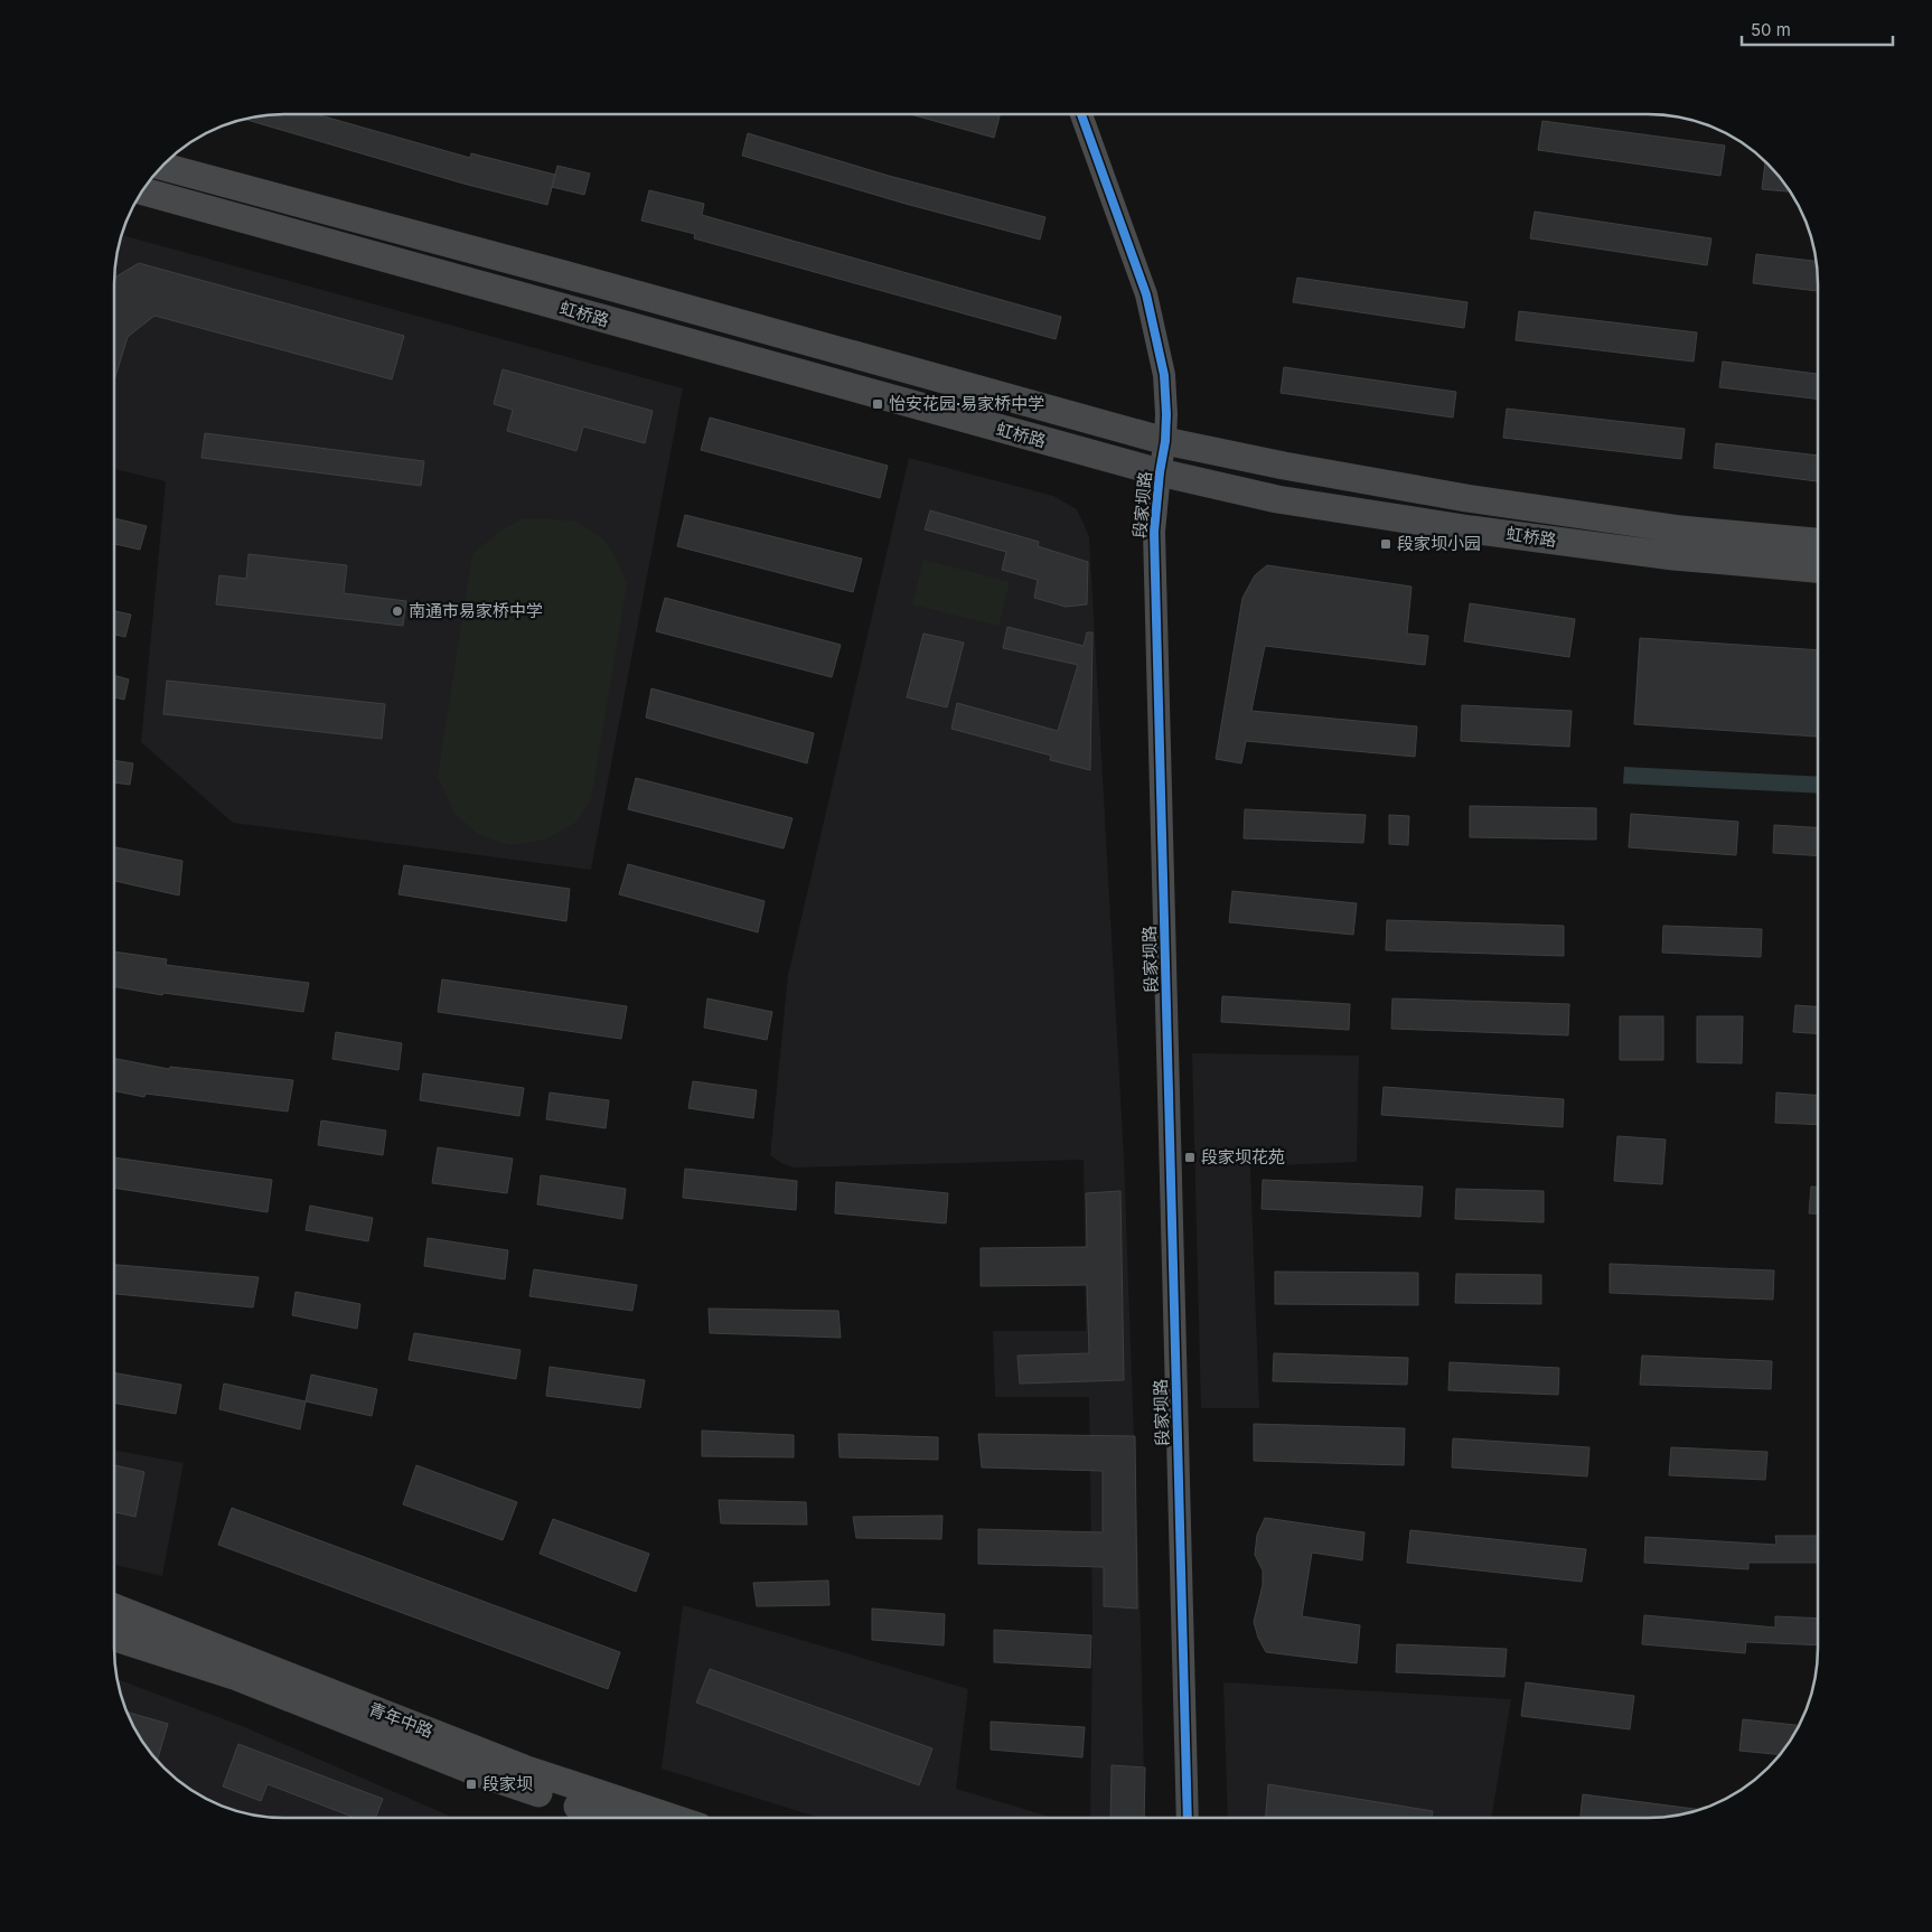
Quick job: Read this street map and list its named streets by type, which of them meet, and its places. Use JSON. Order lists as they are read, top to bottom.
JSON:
{
  "streets": {
    "main road": ["虹桥路", "青年中路"],
    "street": ["段家坝路"]
  },
  "crossings": [
    ["虹桥路", "段家坝路"]
  ],
  "places": {
    "transit": [
      "怡安花园·易家桥中学",
      "段家坝小园",
      "段家坝花苑",
      "段家坝"
    ],
    "other": ["南通市易家桥中学"]
  },
  "scale_bar": "50 m"
}
